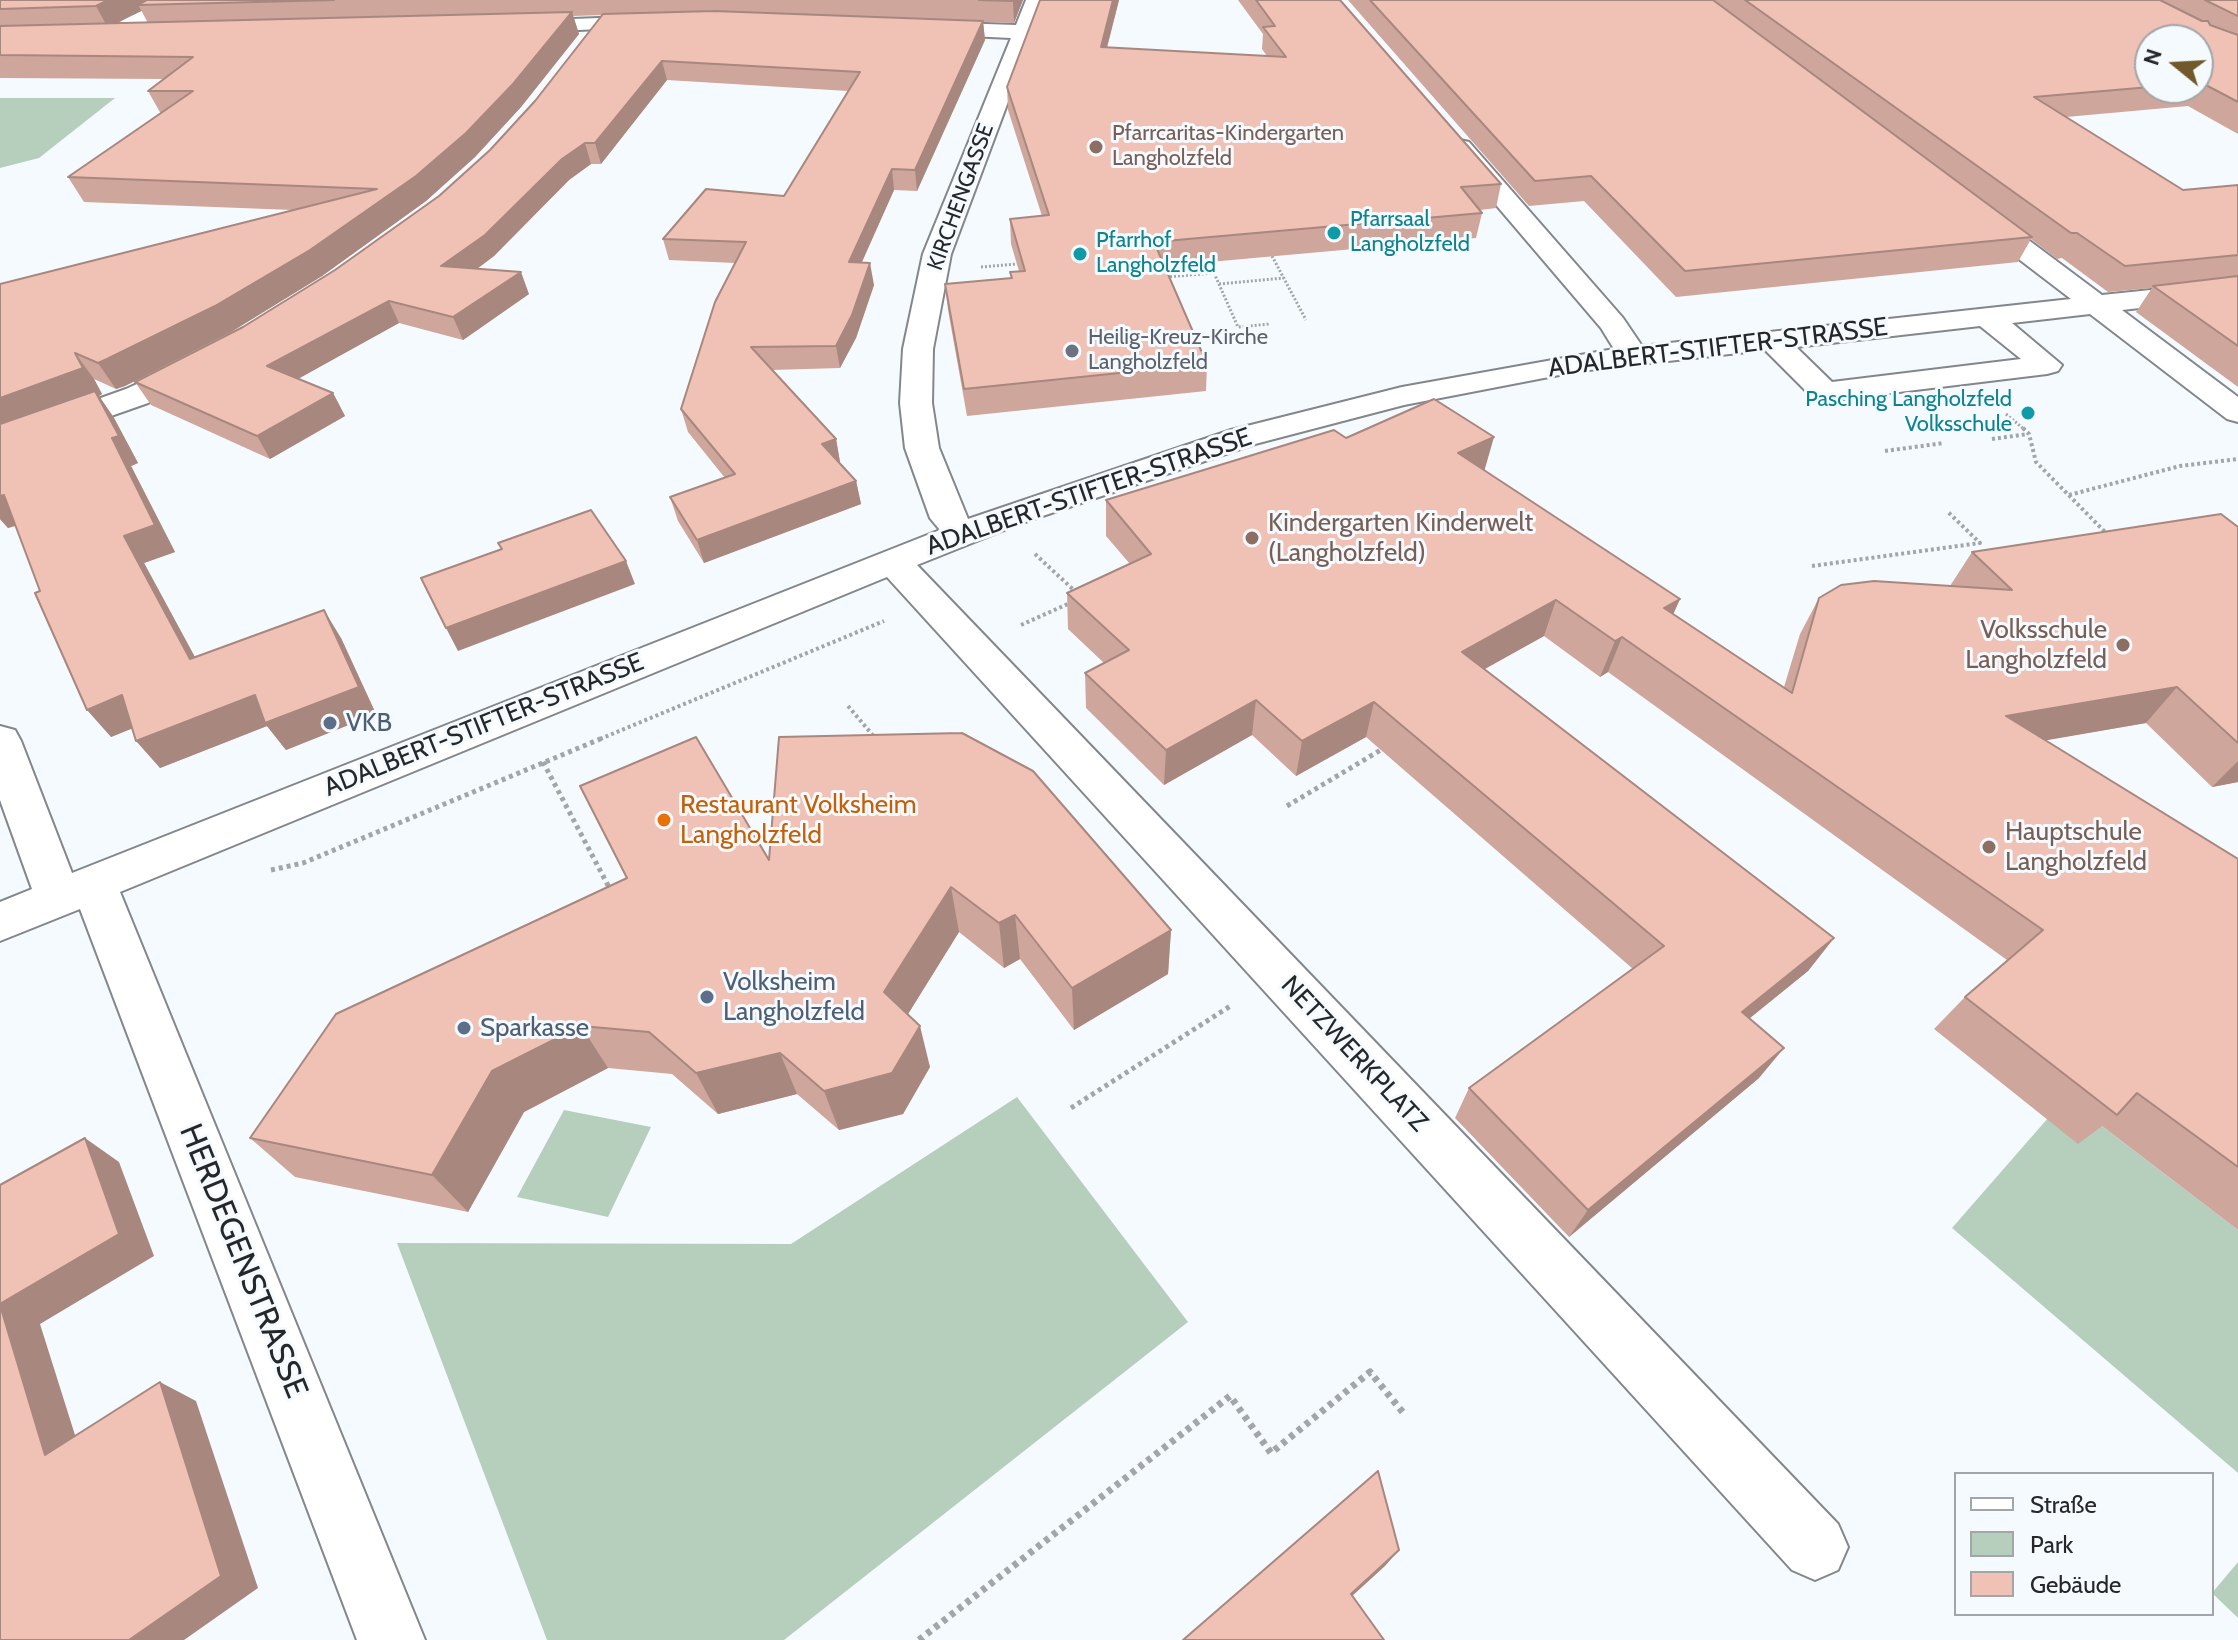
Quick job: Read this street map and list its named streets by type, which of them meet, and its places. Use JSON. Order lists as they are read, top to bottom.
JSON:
{
  "streets": {
    "street": [
      "KIRCHENGASSE",
      "ADALBERT-STIFTER-STRASSE",
      "NETZWERKPLATZ",
      "HERDEGENSTRASSE"
    ]
  },
  "crossings": [
    ["KIRCHENGASSE", "ADALBERT-STIFTER-STRASSE"],
    ["ADALBERT-STIFTER-STRASSE", "NETZWERKPLATZ"],
    ["ADALBERT-STIFTER-STRASSE", "HERDEGENSTRASSE"]
  ],
  "places": [
    "Pfarrcaritas-Kindergarten Langholzfeld",
    "Pfarrsaal Langholzfeld",
    "Pfarrhof Langholzfeld",
    "Heilig-Kreuz-Kirche Langholzfeld",
    "Pasching Langholzfeld Volksschule",
    "Kindergarten Kinderwelt (Langholzfeld)",
    "Volksschule Langholzfeld",
    "VKB",
    "Restaurant Volksheim Langholzfeld",
    "Hauptschule Langholzfeld",
    "Volksheim Langholzfeld",
    "Sparkasse"
  ],
  "legend": ["Straße", "Park", "Gebäude"],
  "north": "left"
}
